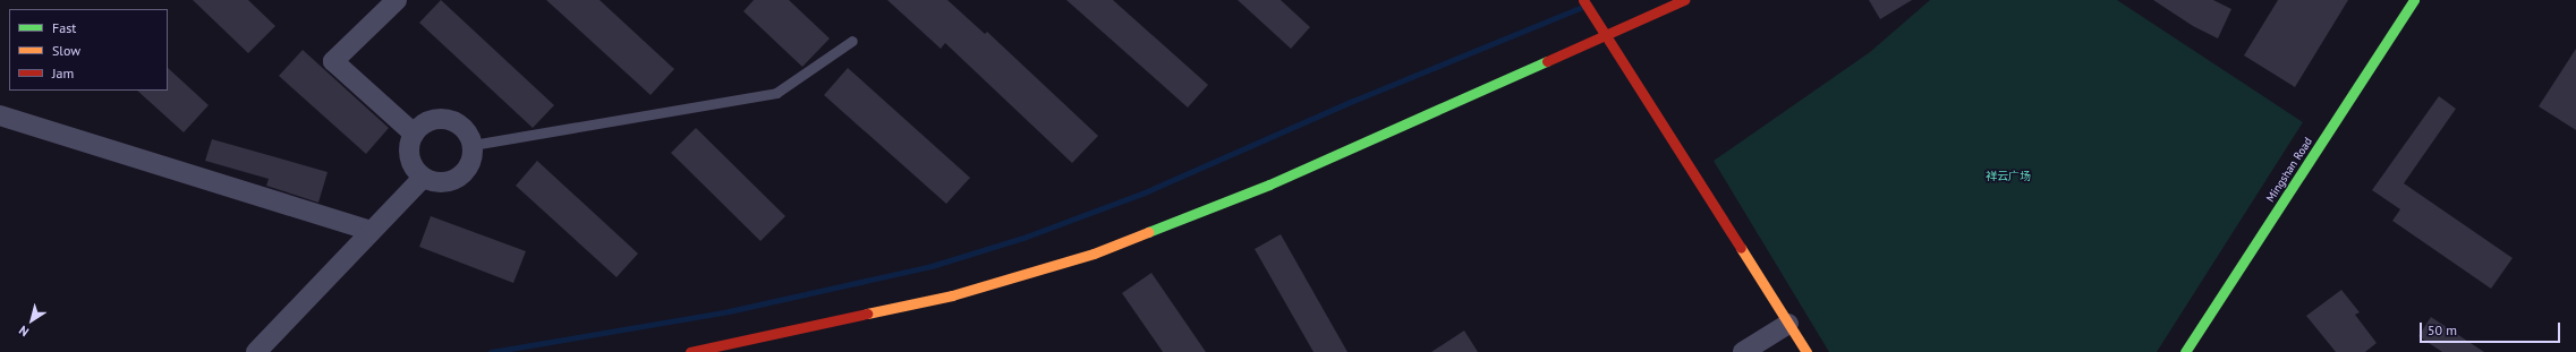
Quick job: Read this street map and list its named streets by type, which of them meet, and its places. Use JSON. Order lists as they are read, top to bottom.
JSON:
{
  "streets": {
    "street": ["Mingshan Road"]
  },
  "parks": ["祥云广场"],
  "legend": ["Fast", "Slow", "Jam"],
  "scale_bar": "50 m",
  "north": "bottom left"
}
